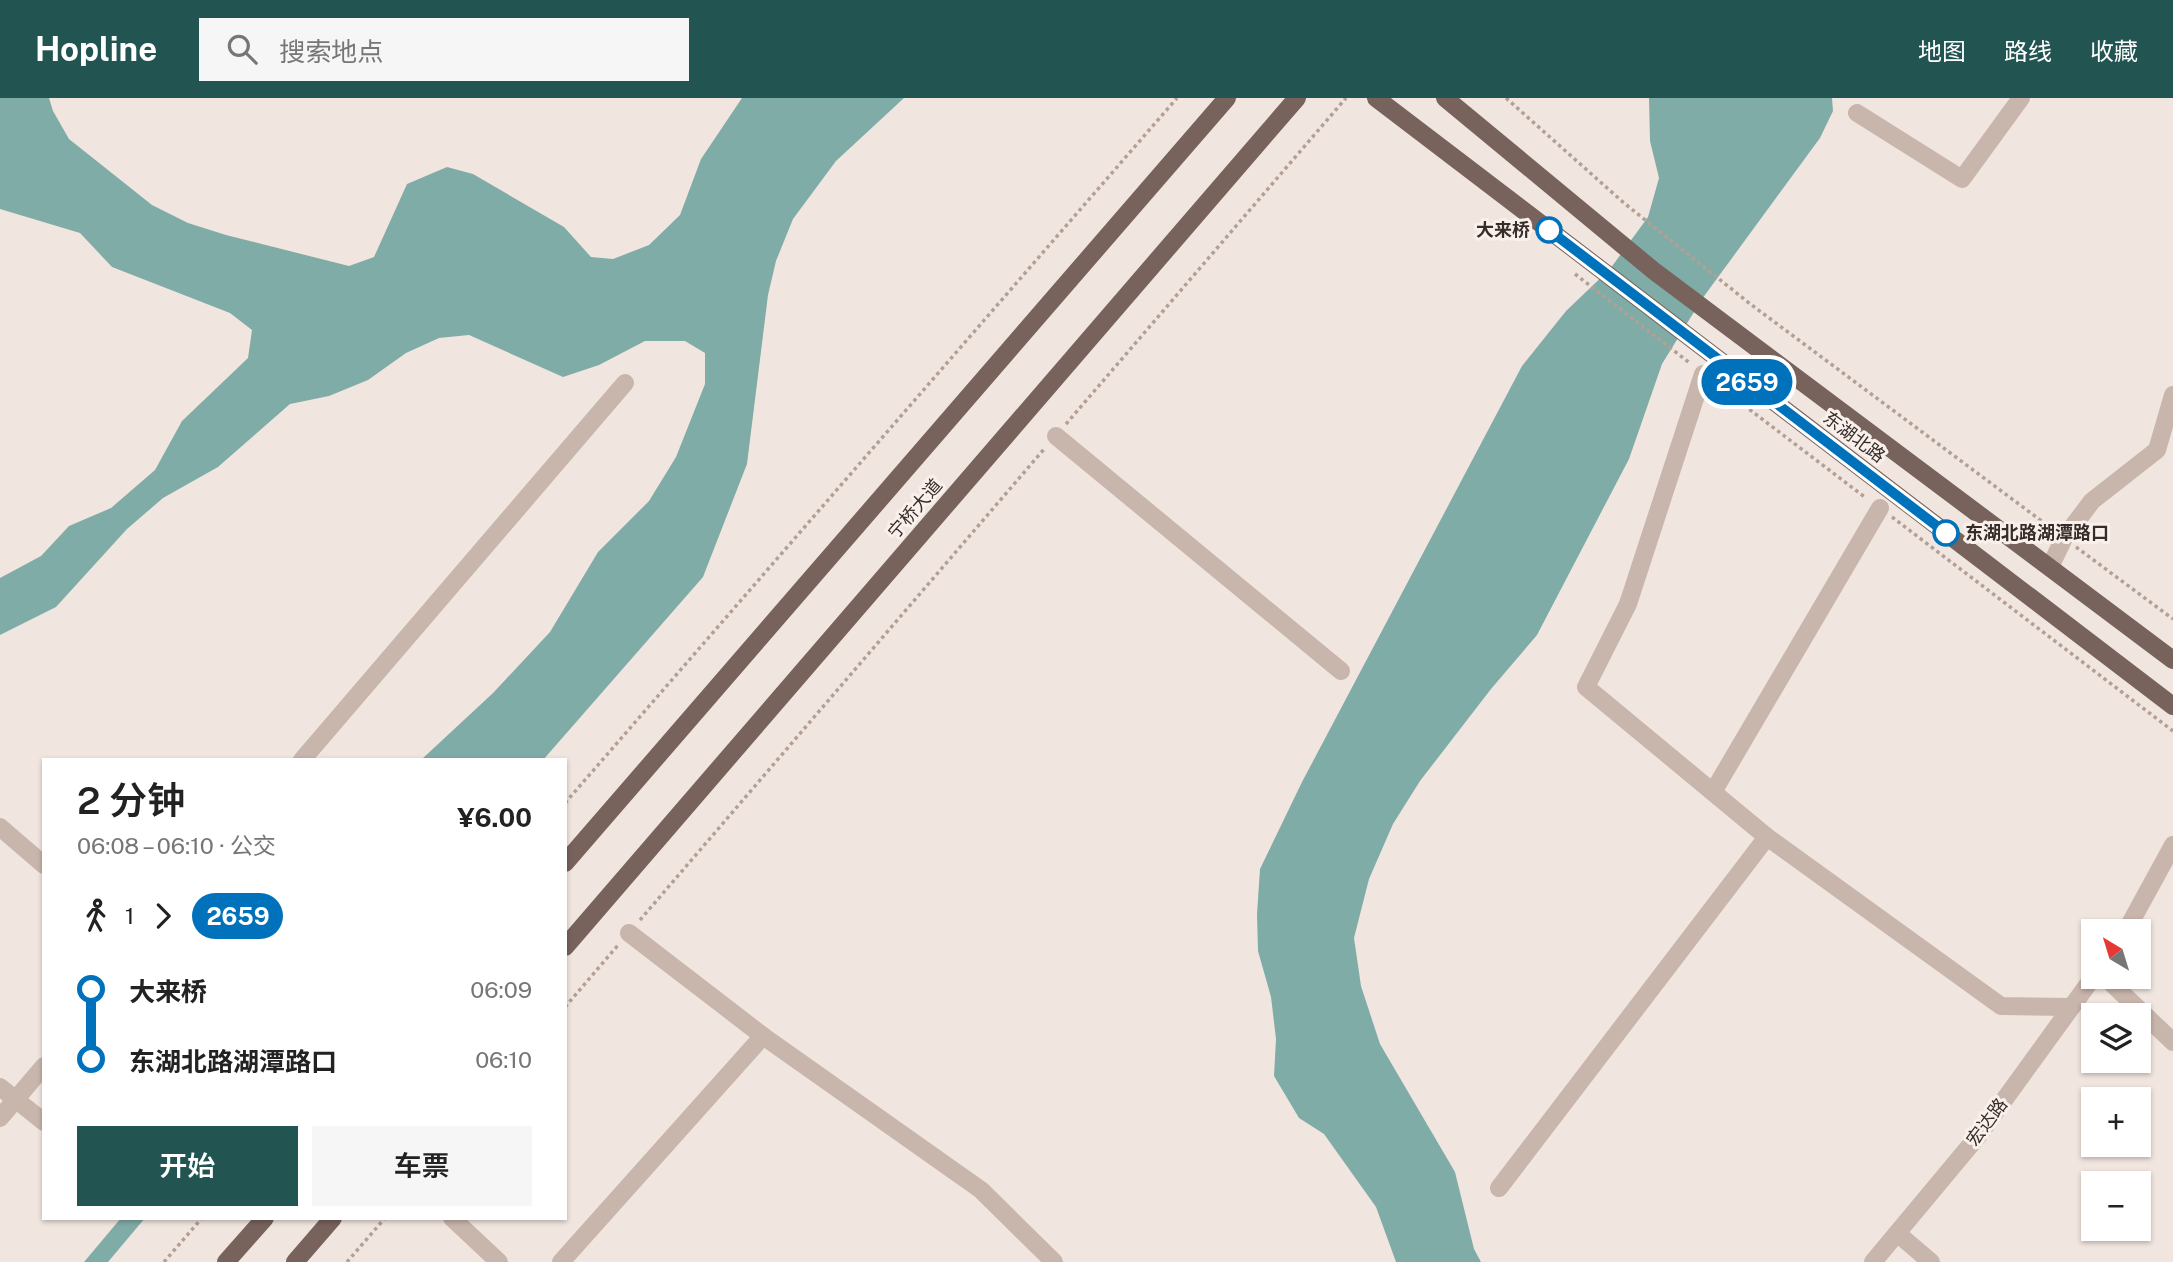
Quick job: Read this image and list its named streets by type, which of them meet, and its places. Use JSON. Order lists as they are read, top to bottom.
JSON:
{
  "streets": {
    "main road": ["东湖北路", "宁桥大道"],
    "street": ["宏达路"]
  },
  "places": ["大来桥", "东湖北路湖潭路口"],
  "lines": ["bus line 2659"],
  "north": "top left",
  "page": {
    "header": "Hopline",
    "search": "搜索地点",
    "nav": ["地图", "路线", "收藏"],
    "on_map": "2659",
    "heading": ["2 分钟", "06:08 – 06:10 · 公交", "¥6.00"],
    "legs": ["1", "2659"],
    "map_buttons": ["+", "−"],
    "list": [
      {
        "name": "大来桥",
        "value": "06:09"
      },
      {
        "name": "东湖北路湖潭路口",
        "value": "06:10"
      }
    ],
    "buttons": ["开始", "车票"]
  }
}
